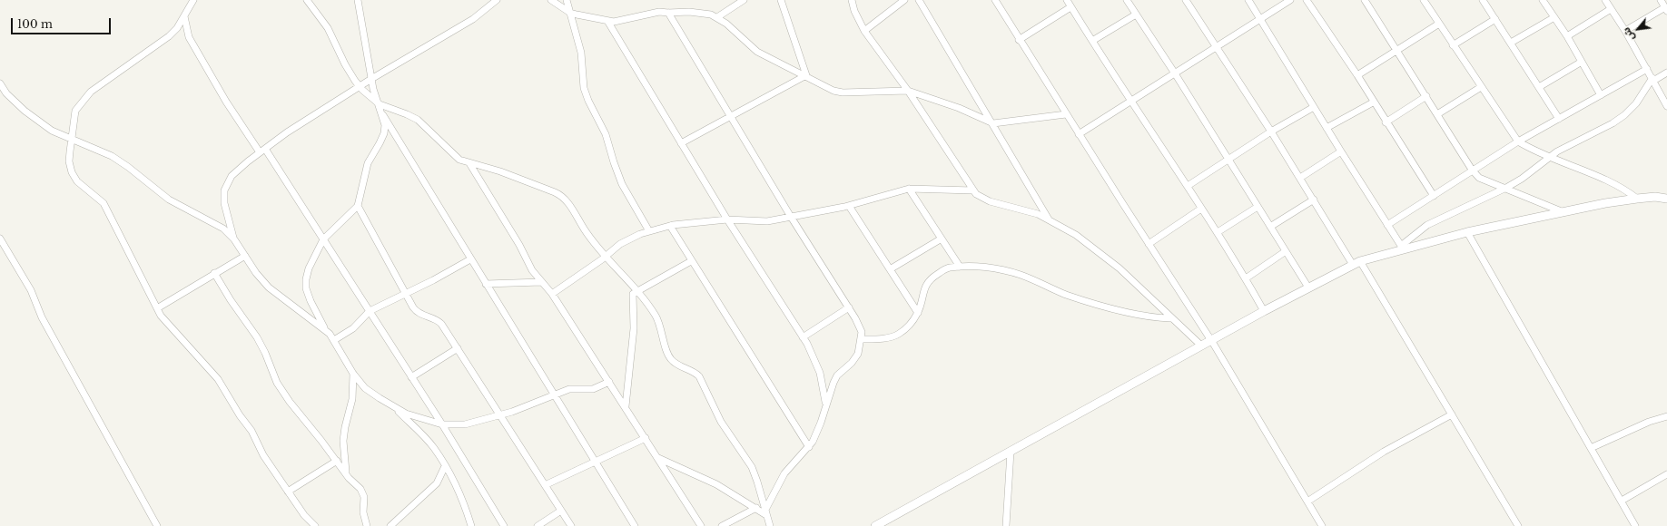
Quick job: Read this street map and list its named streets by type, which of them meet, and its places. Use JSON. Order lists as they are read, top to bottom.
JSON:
{
  "scale_bar": "100 m",
  "north": "bottom left"
}
